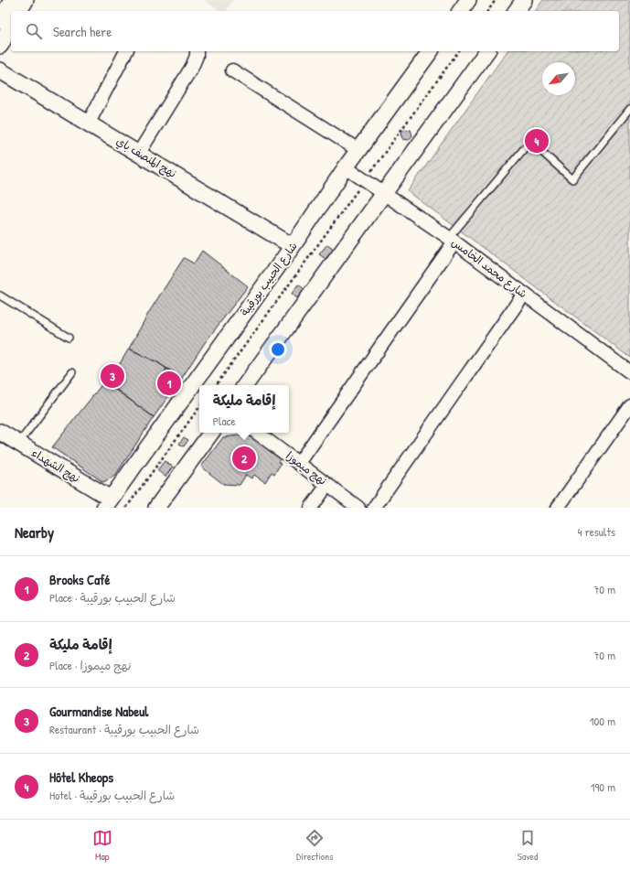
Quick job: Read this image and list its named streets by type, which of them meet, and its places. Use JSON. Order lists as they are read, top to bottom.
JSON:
{
  "streets": {
    "street": [
      "نهج المنصف باي",
      "شارع محمد الخامس",
      "شارع الحبيب بورقيبة",
      "نهج الشهداء",
      "نهج ميموزا"
    ]
  },
  "crossings": [
    ["نهج المنصف باي", "شارع الحبيب بورقيبة"],
    ["شارع محمد الخامس", "شارع الحبيب بورقيبة"],
    ["شارع الحبيب بورقيبة", "نهج الشهداء"]
  ],
  "north": "bottom left",
  "page": {
    "search": "Search here",
    "pins": [
      "4",
      "3",
      "1",
      "2"
    ],
    "popup": ["إقامة مليكة", "Place"],
    "heading": ["Nearby", "4 results"],
    "list": [
      {
        "mark": "1",
        "name": "Brooks Café",
        "note": "Place · شارع الحبيب بورقيبة",
        "value": "70 m"
      },
      {
        "mark": "2",
        "name": "إقامة مليكة",
        "note": "Place · نهج ميموزا",
        "value": "70 m"
      },
      {
        "mark": "3",
        "name": "Gourmandise Nabeul",
        "note": "Restaurant · شارع الحبيب بورقيبة",
        "value": "100 m"
      },
      {
        "mark": "4",
        "name": "Hôtel Kheops",
        "note": "Hotel · شارع الحبيب بورقيبة",
        "value": "190 m"
      }
    ],
    "nav": ["Map", "Directions", "Saved"]
  }
}
